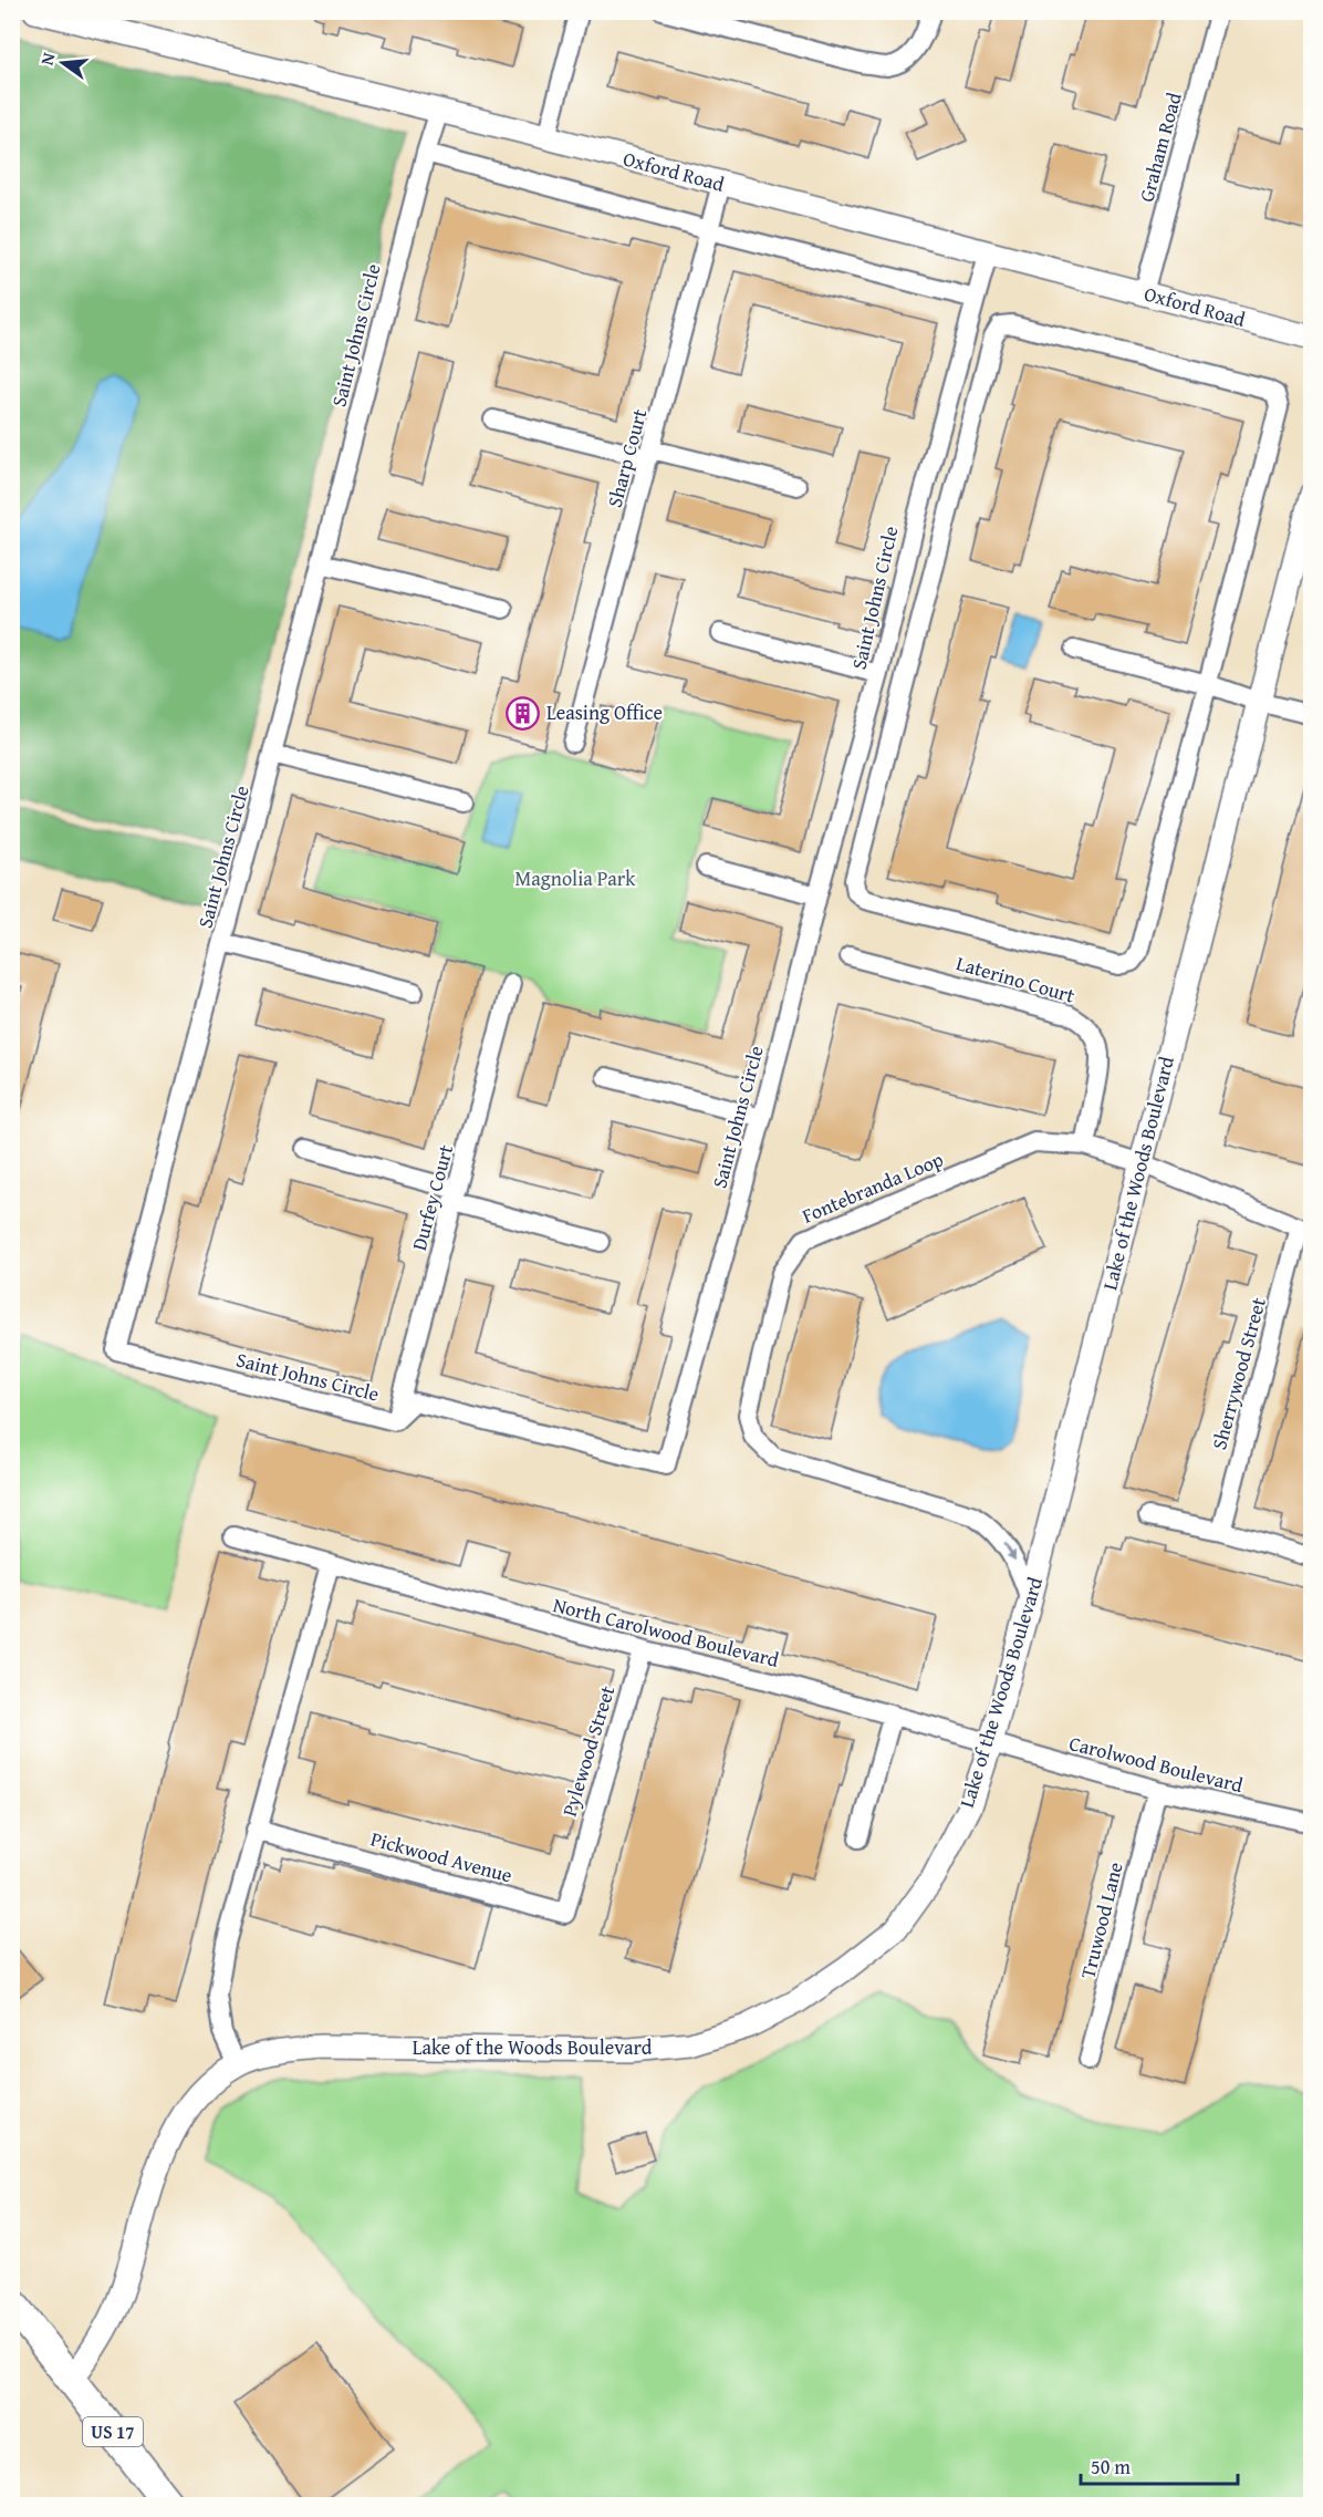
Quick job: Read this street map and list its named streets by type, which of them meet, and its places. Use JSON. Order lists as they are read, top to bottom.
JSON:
{
  "streets": {
    "main road": ["US 17"],
    "street": [
      "Graham Road",
      "Oxford Road",
      "Saint Johns Circle",
      "Sharp Court",
      "Laterino Court",
      "Lake of the Woods Boulevard",
      "Fontebranda Loop",
      "Durfey Court",
      "Sherrywood Street",
      "North Carolwood Boulevard",
      "Pylewood Street",
      "Carolwood Boulevard",
      "Pickwood Avenue",
      "Truwood Lane"
    ]
  },
  "crossings": [
    ["Graham Road", "Oxford Road"],
    ["Oxford Road", "Saint Johns Circle"],
    ["Oxford Road", "Sharp Court"],
    ["Saint Johns Circle", "Durfey Court"],
    ["Laterino Court", "Fontebranda Loop"],
    ["Lake of the Woods Boulevard", "Fontebranda Loop"],
    ["Lake of the Woods Boulevard", "North Carolwood Boulevard"],
    ["Lake of the Woods Boulevard", "Carolwood Boulevard"],
    ["Lake of the Woods Boulevard", "US 17"],
    ["Fontebranda Loop", "Sherrywood Street"],
    ["North Carolwood Boulevard", "Pylewood Street"],
    ["North Carolwood Boulevard", "Carolwood Boulevard"],
    ["Pylewood Street", "Pickwood Avenue"],
    ["Carolwood Boulevard", "Truwood Lane"]
  ],
  "parks": ["Magnolia Park"],
  "places": {
    "building": ["Leasing Office"]
  },
  "scale_bar": "50 m",
  "north": "left"
}
